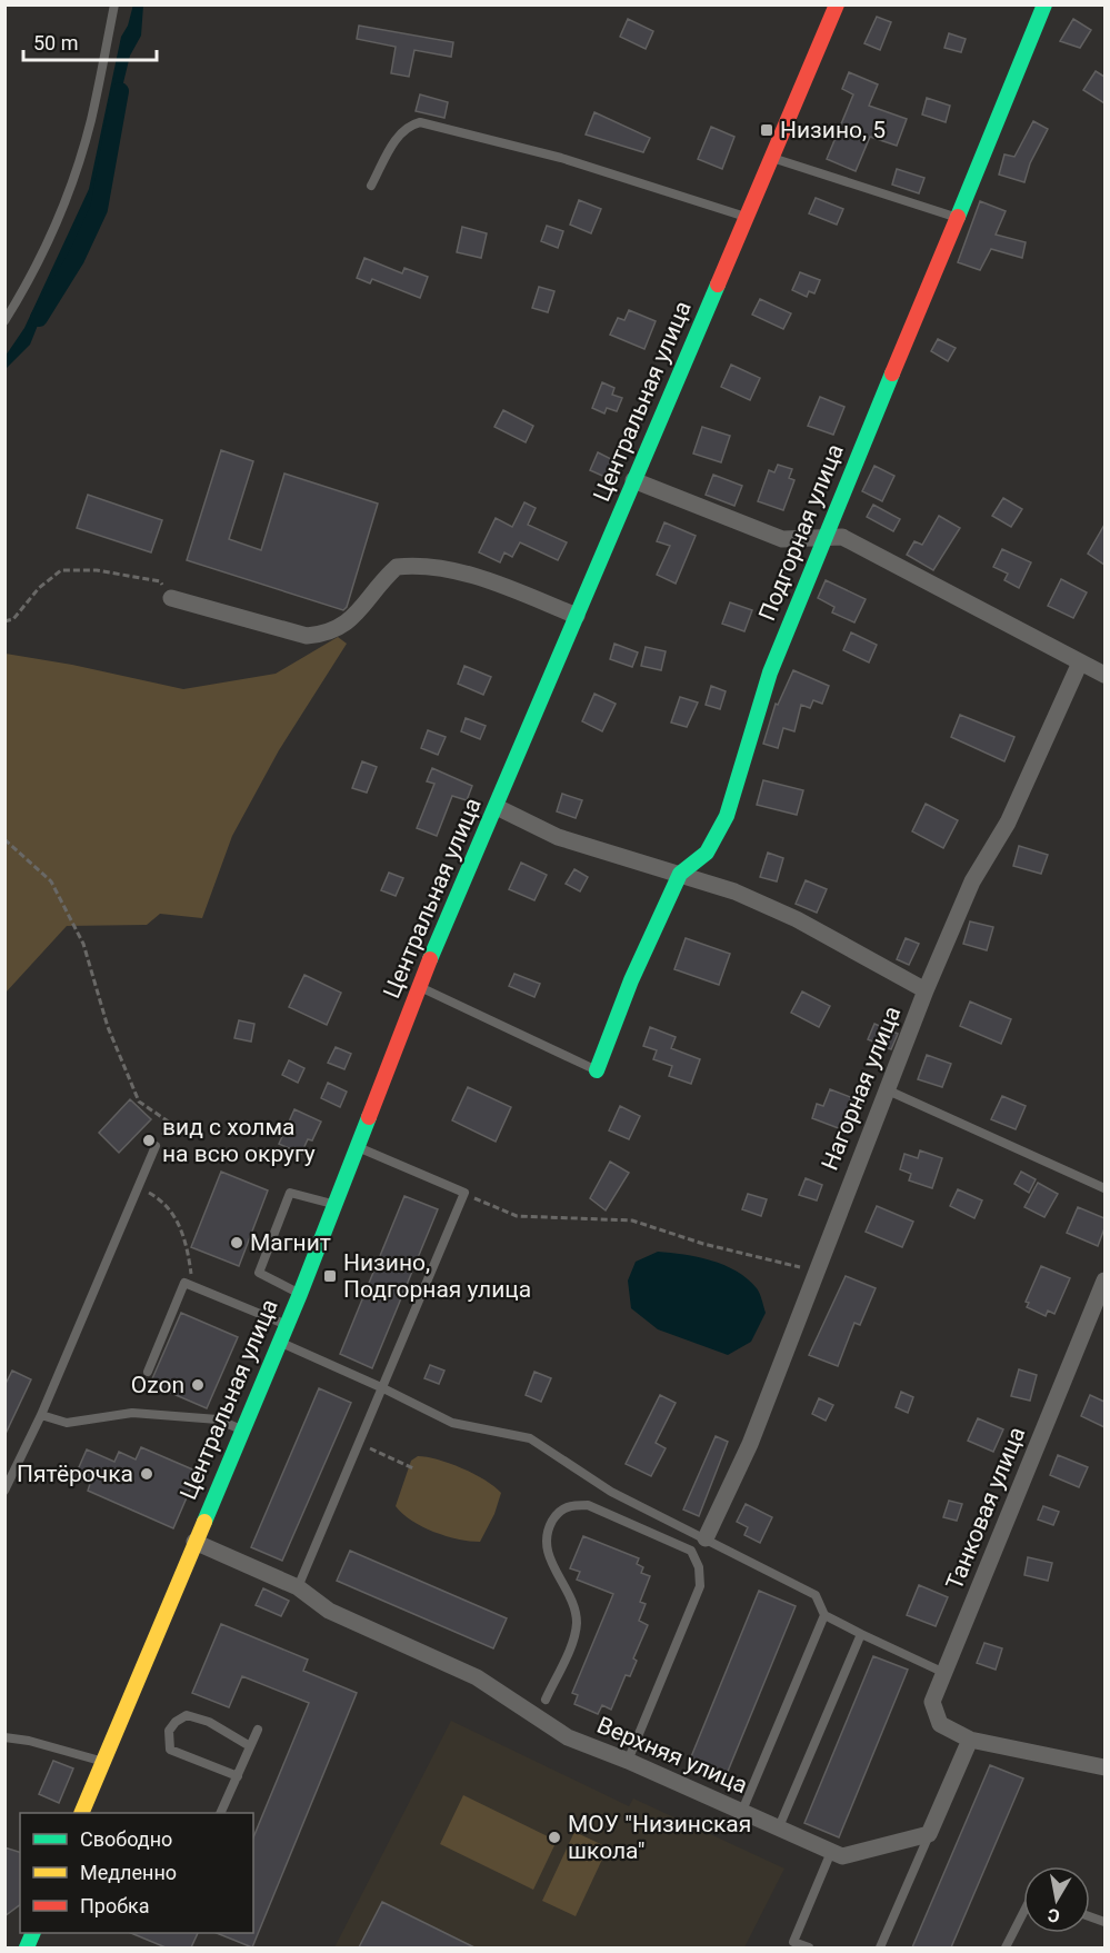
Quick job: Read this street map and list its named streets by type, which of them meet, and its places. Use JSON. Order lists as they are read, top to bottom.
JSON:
{
  "streets": {
    "street": [
      "Центральная улица",
      "Подгорная улица",
      "Нагорная улица",
      "Танковая улица",
      "Верхняя улица"
    ]
  },
  "crossings": [
    ["Центральная улица", "Верхняя улица"]
  ],
  "places": {
    "transit": ["Низино, 5", "Низино, Подгорная улица"],
    "other": [
      "вид с холма на всю округу",
      "Магнит",
      "Ozon",
      "Пятёрочка",
      "МОУ \"Низинская школа\""
    ]
  },
  "legend": ["Свободно", "Медленно", "Пробка"],
  "scale_bar": "50 m",
  "north": "bottom"
}
